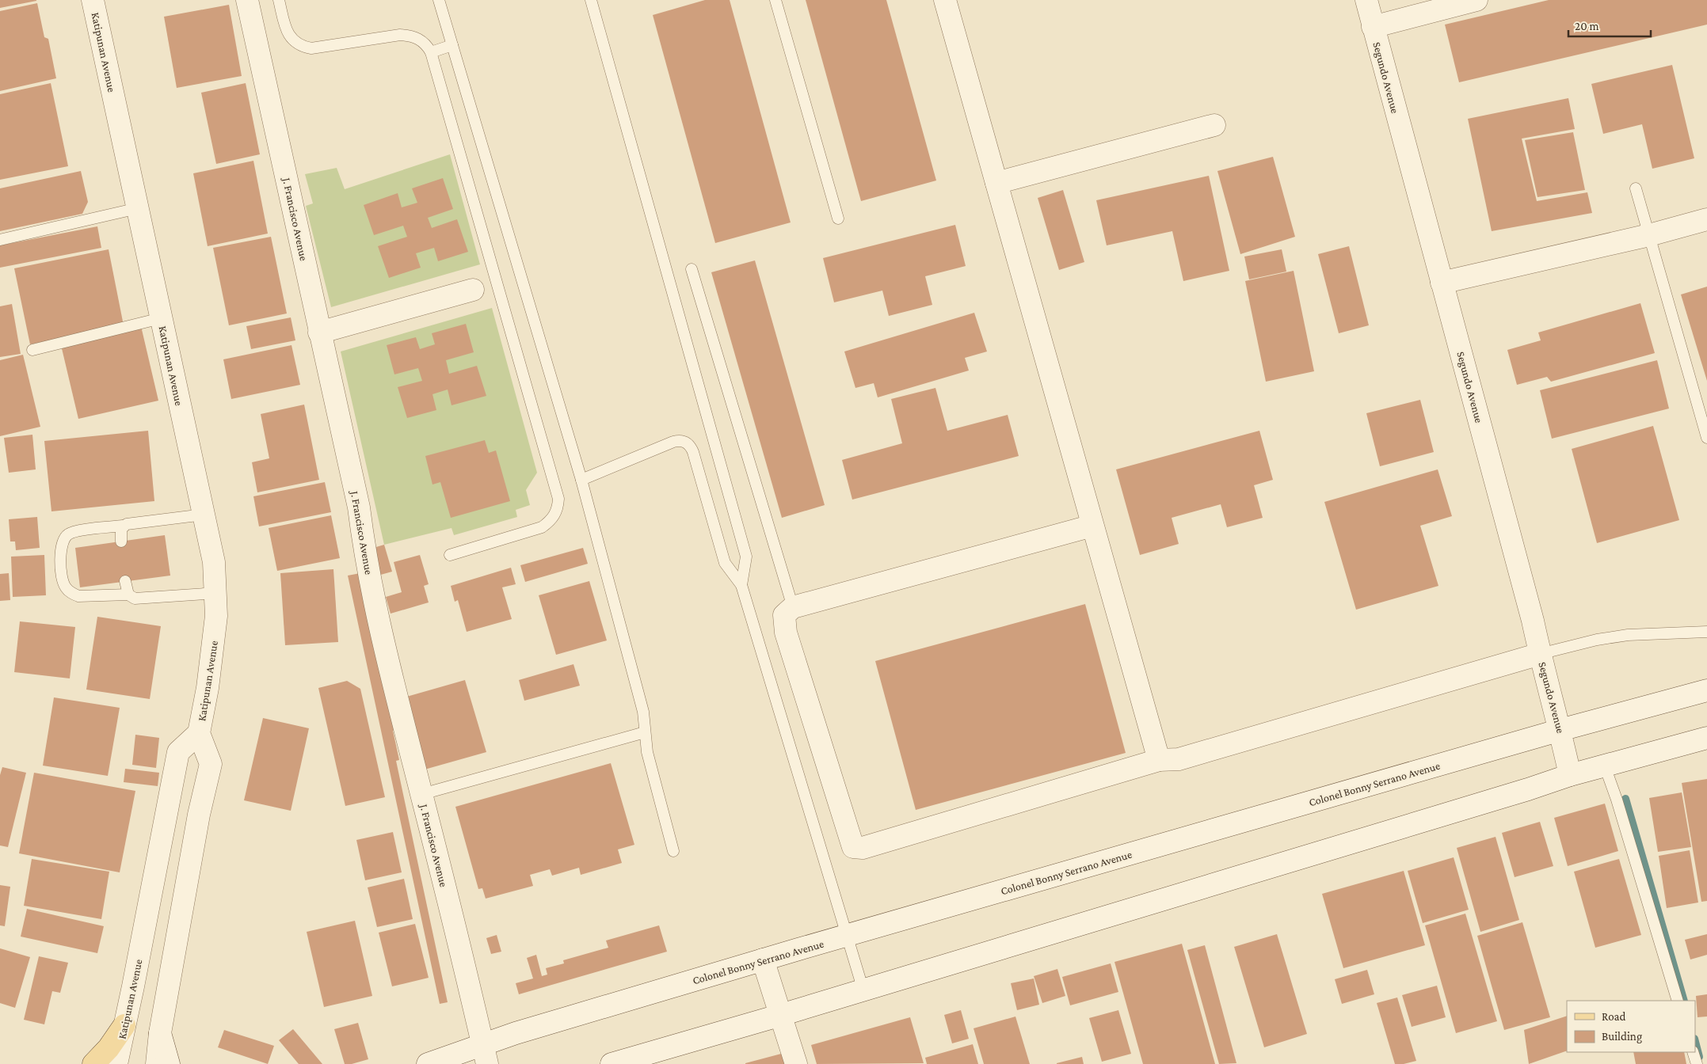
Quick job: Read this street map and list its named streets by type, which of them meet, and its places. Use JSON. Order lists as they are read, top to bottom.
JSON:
{
  "streets": {
    "street": [
      "Katipunan Avenue",
      "Segundo Avenue",
      "J. Francisco Avenue",
      "Colonel Bonny Serrano Avenue"
    ]
  },
  "crossings": [
    ["Segundo Avenue", "Colonel Bonny Serrano Avenue"],
    ["J. Francisco Avenue", "Colonel Bonny Serrano Avenue"]
  ],
  "legend": ["Road", "Building"],
  "scale_bar": "20 m"
}
